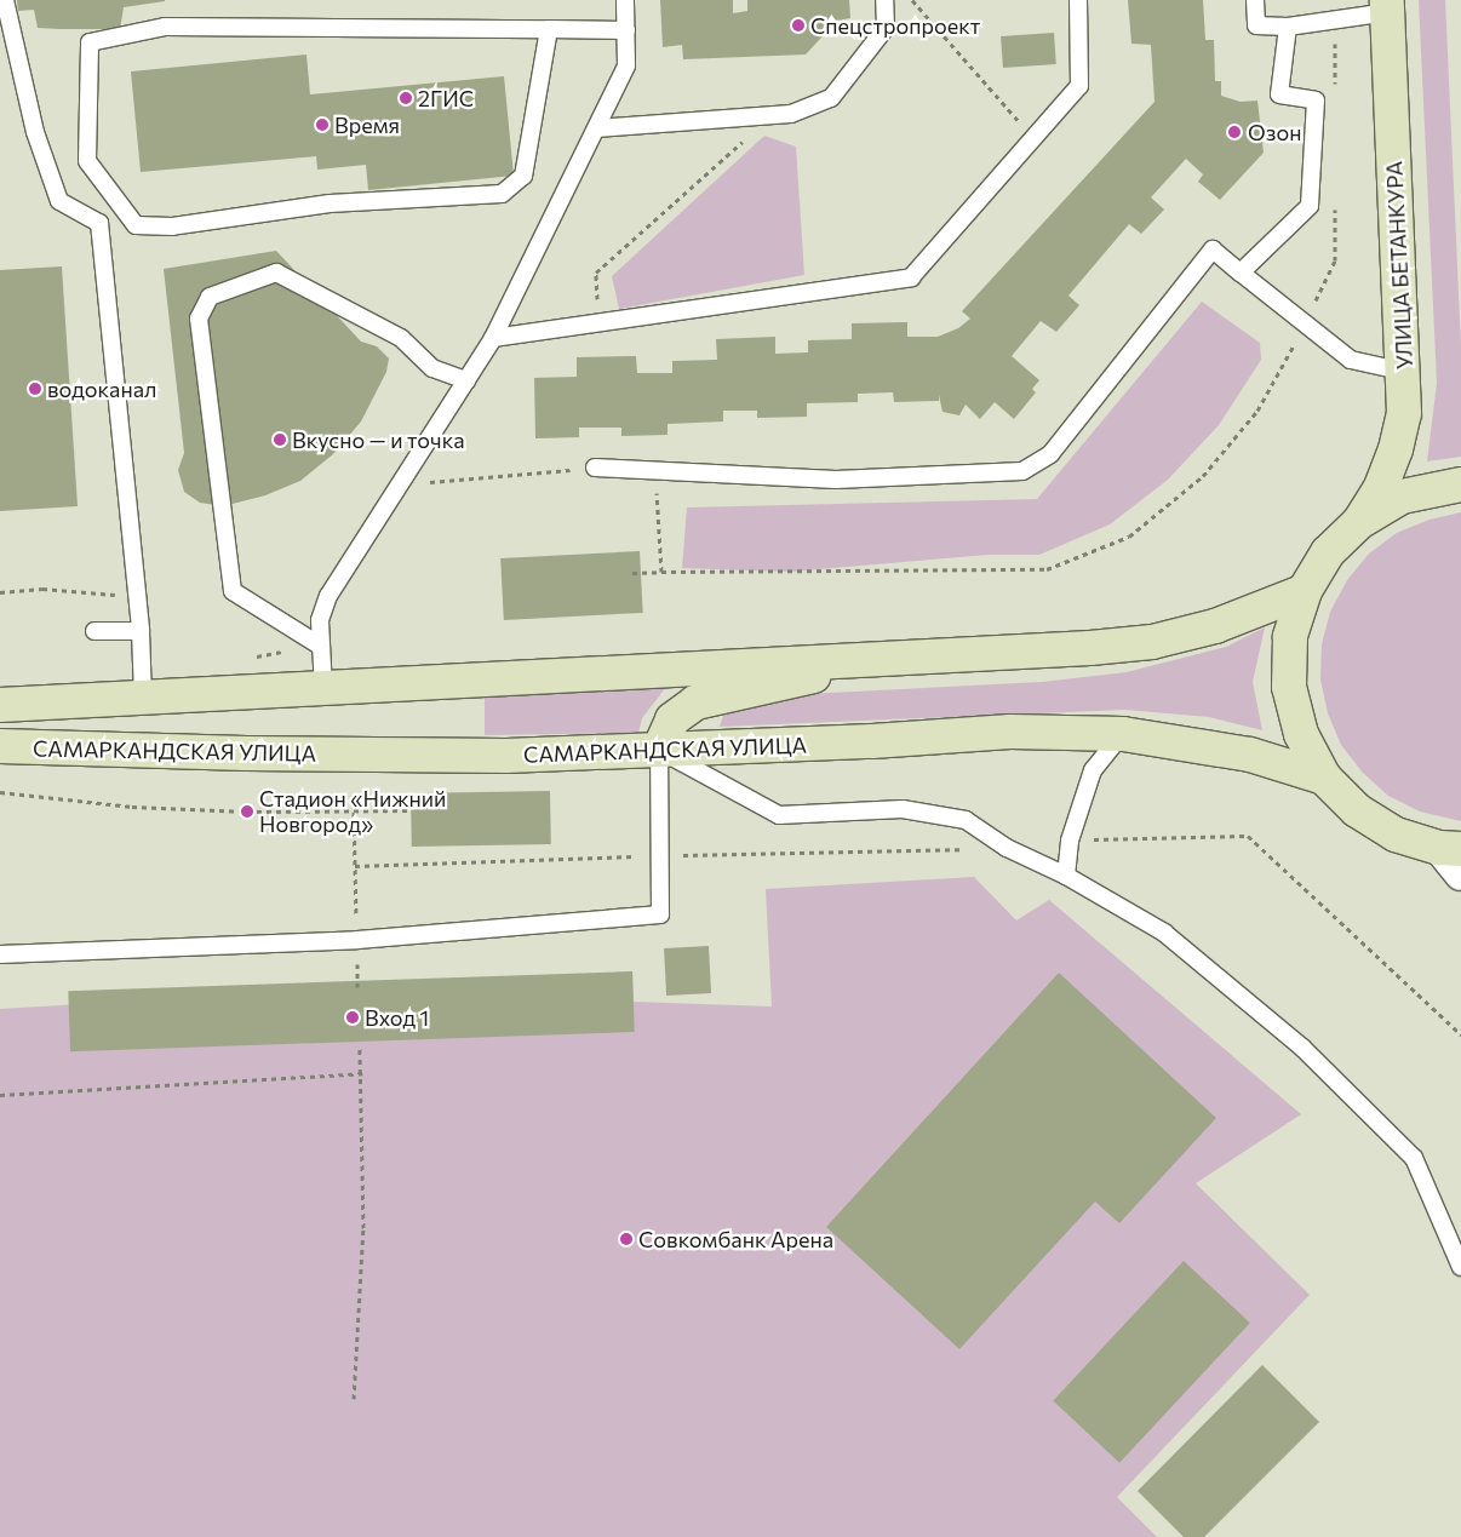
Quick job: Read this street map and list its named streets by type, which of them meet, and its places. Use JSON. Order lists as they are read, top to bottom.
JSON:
{
  "streets": {
    "main road": ["УЛИЦА БЕТАНКУРА", "САМАРКАНДСКАЯ УЛИЦА"]
  },
  "places": [
    "Спецстропроект",
    "2ГИС",
    "Время",
    "Озон",
    "водоканал",
    "Вкусно — и точка",
    "Стадион «Нижний Новгород»",
    "Вход 1",
    "Совкомбанк Арена"
  ]
}
